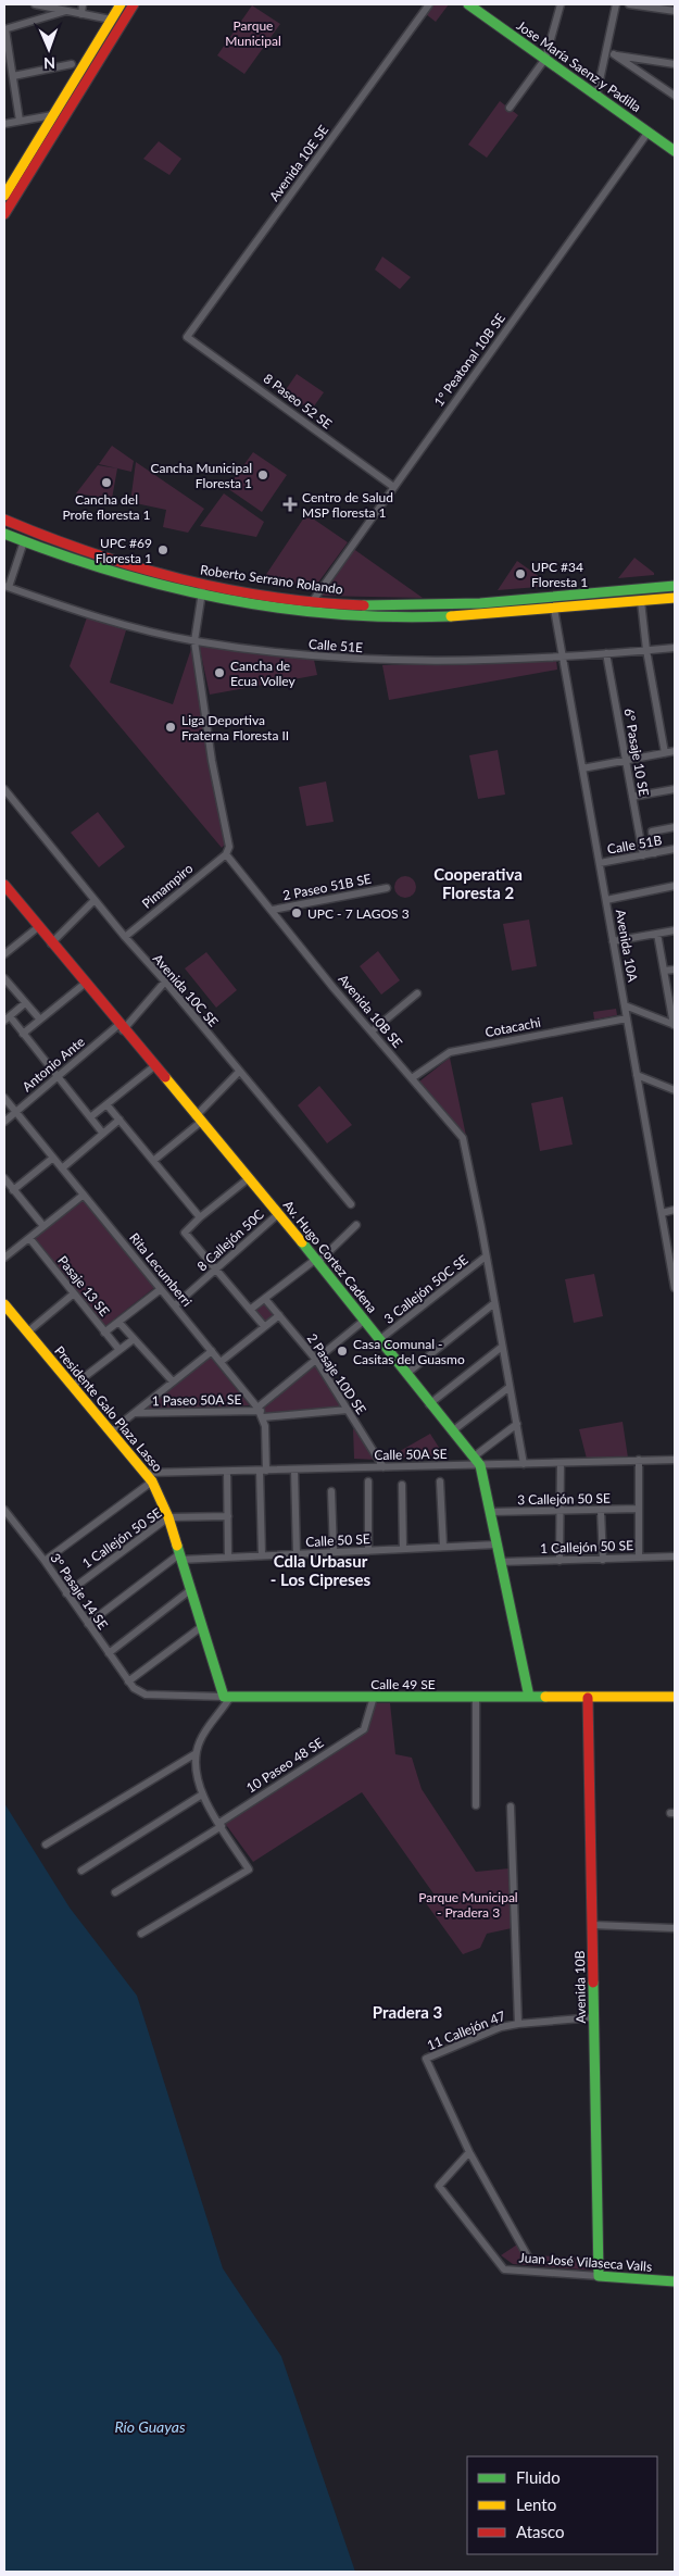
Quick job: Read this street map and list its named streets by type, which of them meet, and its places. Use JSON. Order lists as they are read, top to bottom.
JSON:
{
  "streets": {
    "street": [
      "Jose María Saenz y Padilla",
      "Avenida 10E SE",
      "1° Peatonal 10B SE",
      "8 Paseo 52 SE",
      "Roberto Serrano Rolando",
      "Calle 51E",
      "6° Pasaje 10 SE",
      "Calle 51B",
      "Pimampiro",
      "2 Paseo 51B SE",
      "Avenida 10A",
      "Avenida 10C SE",
      "Avenida 10B SE",
      "Cotacachi",
      "Antonio Ante",
      "8 Callejón 50C",
      "Av. Hugo Cortez Cadena",
      "Rita Lecumberri",
      "Pasaje 13 SE",
      "3 Callejón 50C SE",
      "2 Pasaje 10D SE",
      "1 Paseo 50A SE",
      "Presidente Galo Plaza Lasso",
      "Calle 50A SE",
      "3 Callejón 50 SE",
      "1 Callejón 50 SE",
      "Calle 50 SE",
      "3° Pasaje 14 SE",
      "Calle 49 SE",
      "10 Paseo 48 SE",
      "Avenida 10B",
      "11 Callejón 47",
      "Juan José Vilaseca Valls"
    ]
  },
  "crossings": [
    ["Jose María Saenz y Padilla", "1° Peatonal 10B SE"],
    ["Avenida 10E SE", "8 Paseo 52 SE"],
    ["1° Peatonal 10B SE", "8 Paseo 52 SE"],
    ["1° Peatonal 10B SE", "Roberto Serrano Rolando"],
    ["Roberto Serrano Rolando", "Avenida 10A"],
    ["Calle 51E", "6° Pasaje 10 SE"],
    ["Calle 51E", "Avenida 10A"],
    ["6° Pasaje 10 SE", "Calle 51B"],
    ["Calle 51B", "Avenida 10A"],
    ["Pimampiro", "Avenida 10C SE"],
    ["Pimampiro", "Avenida 10B SE"],
    ["2 Paseo 51B SE", "Avenida 10B SE"],
    ["Avenida 10A", "Cotacachi"],
    ["Avenida 10C SE", "Antonio Ante"],
    ["Avenida 10B SE", "Cotacachi"],
    ["Avenida 10B SE", "3 Callejón 50C SE"],
    ["Avenida 10B SE", "Calle 50A SE"],
    ["Antonio Ante", "Av. Hugo Cortez Cadena"],
    ["Antonio Ante", "Rita Lecumberri"],
    ["8 Callejón 50C", "Av. Hugo Cortez Cadena"],
    ["8 Callejón 50C", "Rita Lecumberri"],
    ["Av. Hugo Cortez Cadena", "3 Callejón 50C SE"],
    ["Av. Hugo Cortez Cadena", "Calle 50A SE"],
    ["Av. Hugo Cortez Cadena", "3 Callejón 50 SE"],
    ["Av. Hugo Cortez Cadena", "1 Callejón 50 SE"],
    ["Av. Hugo Cortez Cadena", "Calle 50 SE"],
    ["Av. Hugo Cortez Cadena", "Calle 49 SE"],
    ["Rita Lecumberri", "1 Paseo 50A SE"],
    ["2 Pasaje 10D SE", "1 Paseo 50A SE"],
    ["2 Pasaje 10D SE", "Calle 50A SE"],
    ["Presidente Galo Plaza Lasso", "Calle 50A SE"],
    ["Presidente Galo Plaza Lasso", "1 Callejón 50 SE"],
    ["Presidente Galo Plaza Lasso", "Calle 50 SE"],
    ["Presidente Galo Plaza Lasso", "Calle 49 SE"],
    ["1 Callejón 50 SE", "3° Pasaje 14 SE"],
    ["3° Pasaje 14 SE", "Calle 49 SE"],
    ["Calle 49 SE", "10 Paseo 48 SE"],
    ["Calle 49 SE", "Avenida 10B"],
    ["Avenida 10B", "11 Callejón 47"],
    ["Avenida 10B", "Juan José Vilaseca Valls"],
    ["11 Callejón 47", "Juan José Vilaseca Valls"]
  ],
  "districts": ["Cooperativa Floresta 2", "Cdla Urbasur - Los Cipreses", "Pradera 3"],
  "water": ["Río Guayas"],
  "parks": ["Parque Municipal", "Parque Municipal - Pradera 3"],
  "places": {
    "other": [
      "Cancha Municipal Floresta 1",
      "Cancha del Profe floresta 1",
      "UPC #69 Floresta 1",
      "UPC #34 Floresta 1",
      "Cancha de Ecua Volley",
      "Liga Deportiva Fraterna Floresta II",
      "UPC - 7 LAGOS 3",
      "Casa Comunal - Casitas del Guasmo"
    ],
    "health": ["Centro de Salud MSP floresta 1"]
  },
  "legend": ["Fluido", "Lento", "Atasco"],
  "north": "bottom"
}
